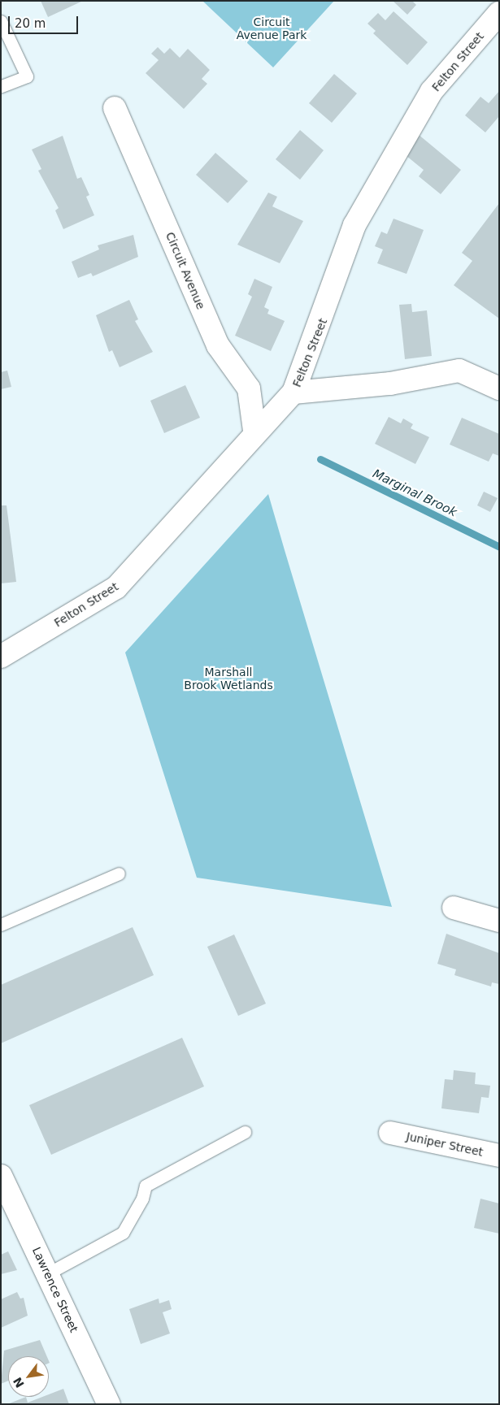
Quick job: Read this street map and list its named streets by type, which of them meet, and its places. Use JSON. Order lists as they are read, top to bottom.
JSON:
{
  "streets": {
    "street": [
      "Felton Street",
      "Circuit Avenue",
      "Juniper Street",
      "Lawrence Street"
    ]
  },
  "crossings": [
    ["Felton Street", "Circuit Avenue"]
  ],
  "water": ["Marginal Brook"],
  "parks": ["Circuit Avenue Park", "Marshall Brook Wetlands"],
  "scale_bar": "20 m",
  "north": "bottom left"
}
